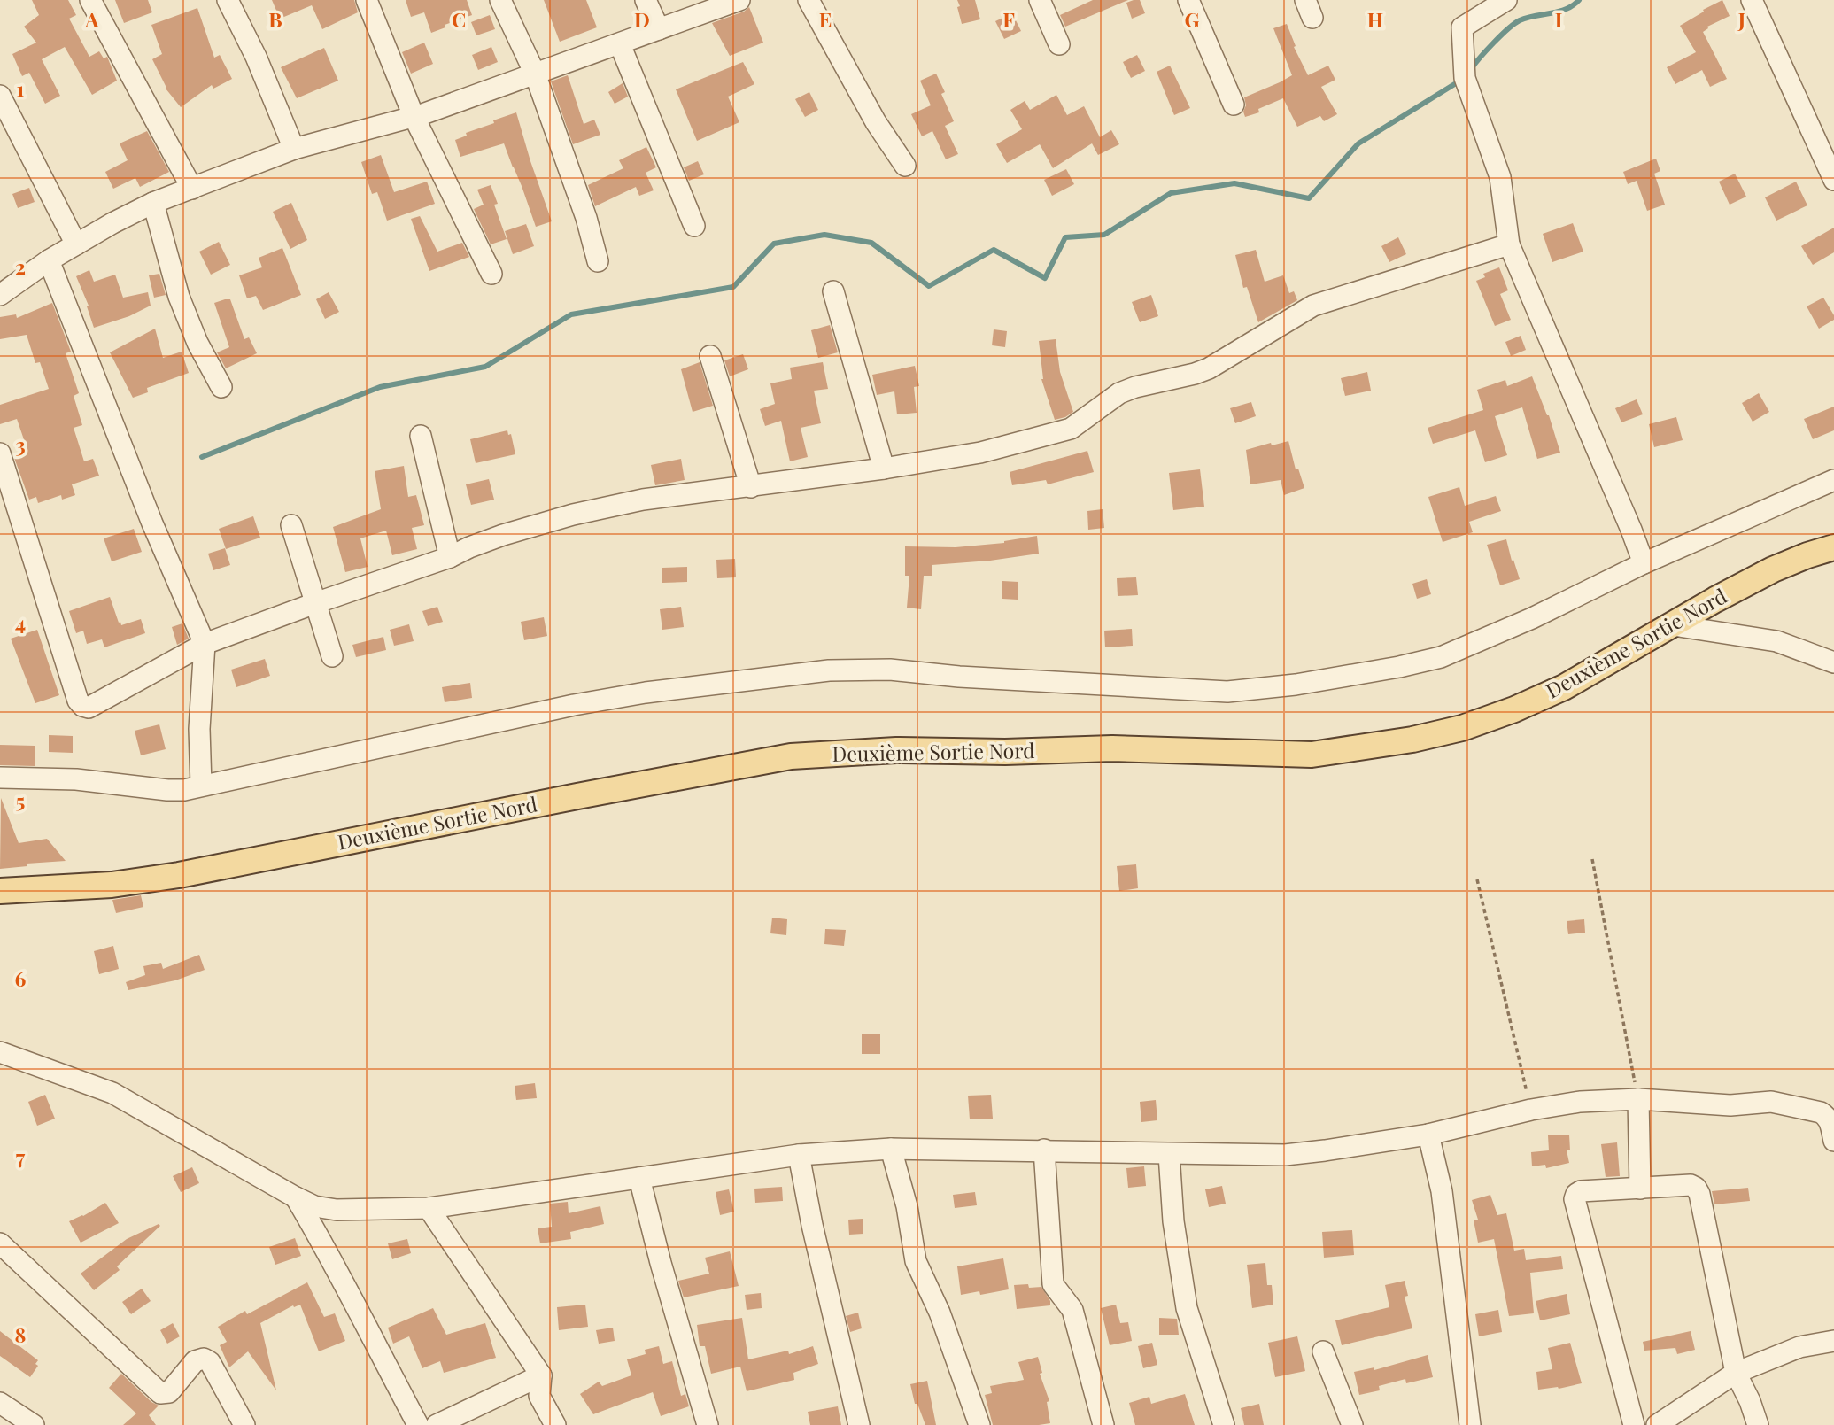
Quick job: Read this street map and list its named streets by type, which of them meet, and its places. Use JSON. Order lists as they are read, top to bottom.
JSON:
{
  "streets": {
    "main road": ["Deuxième Sortie Nord"]
  },
  "grid": {
    "columns": [
      "A",
      "B",
      "C",
      "D",
      "E",
      "F",
      "G",
      "H",
      "I",
      "J"
    ],
    "rows": [
      "1",
      "2",
      "3",
      "4",
      "5",
      "6",
      "7",
      "8"
    ]
  }
}
